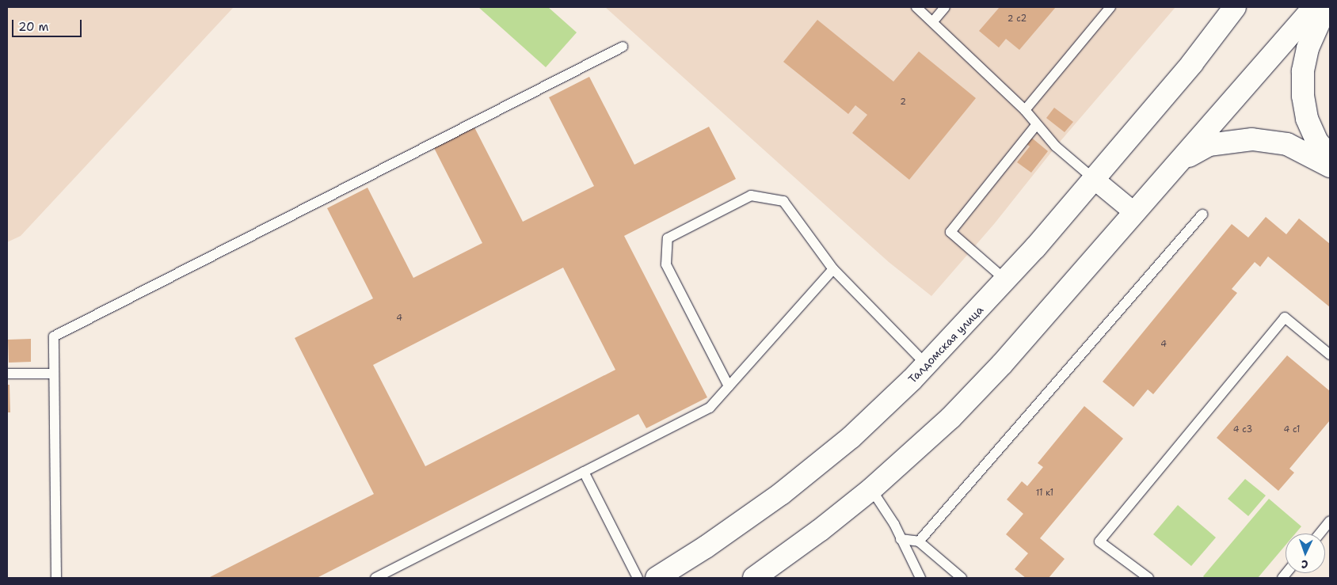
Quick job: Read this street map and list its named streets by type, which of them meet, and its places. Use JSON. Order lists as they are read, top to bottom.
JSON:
{
  "streets": {
    "main road": ["Талдомская улица"]
  },
  "house_numbers": [
    "2 с2",
    "2",
    "4",
    "4",
    "4 с3",
    "4 с1",
    "11 к1"
  ],
  "scale_bar": "20 m",
  "north": "bottom"
}
